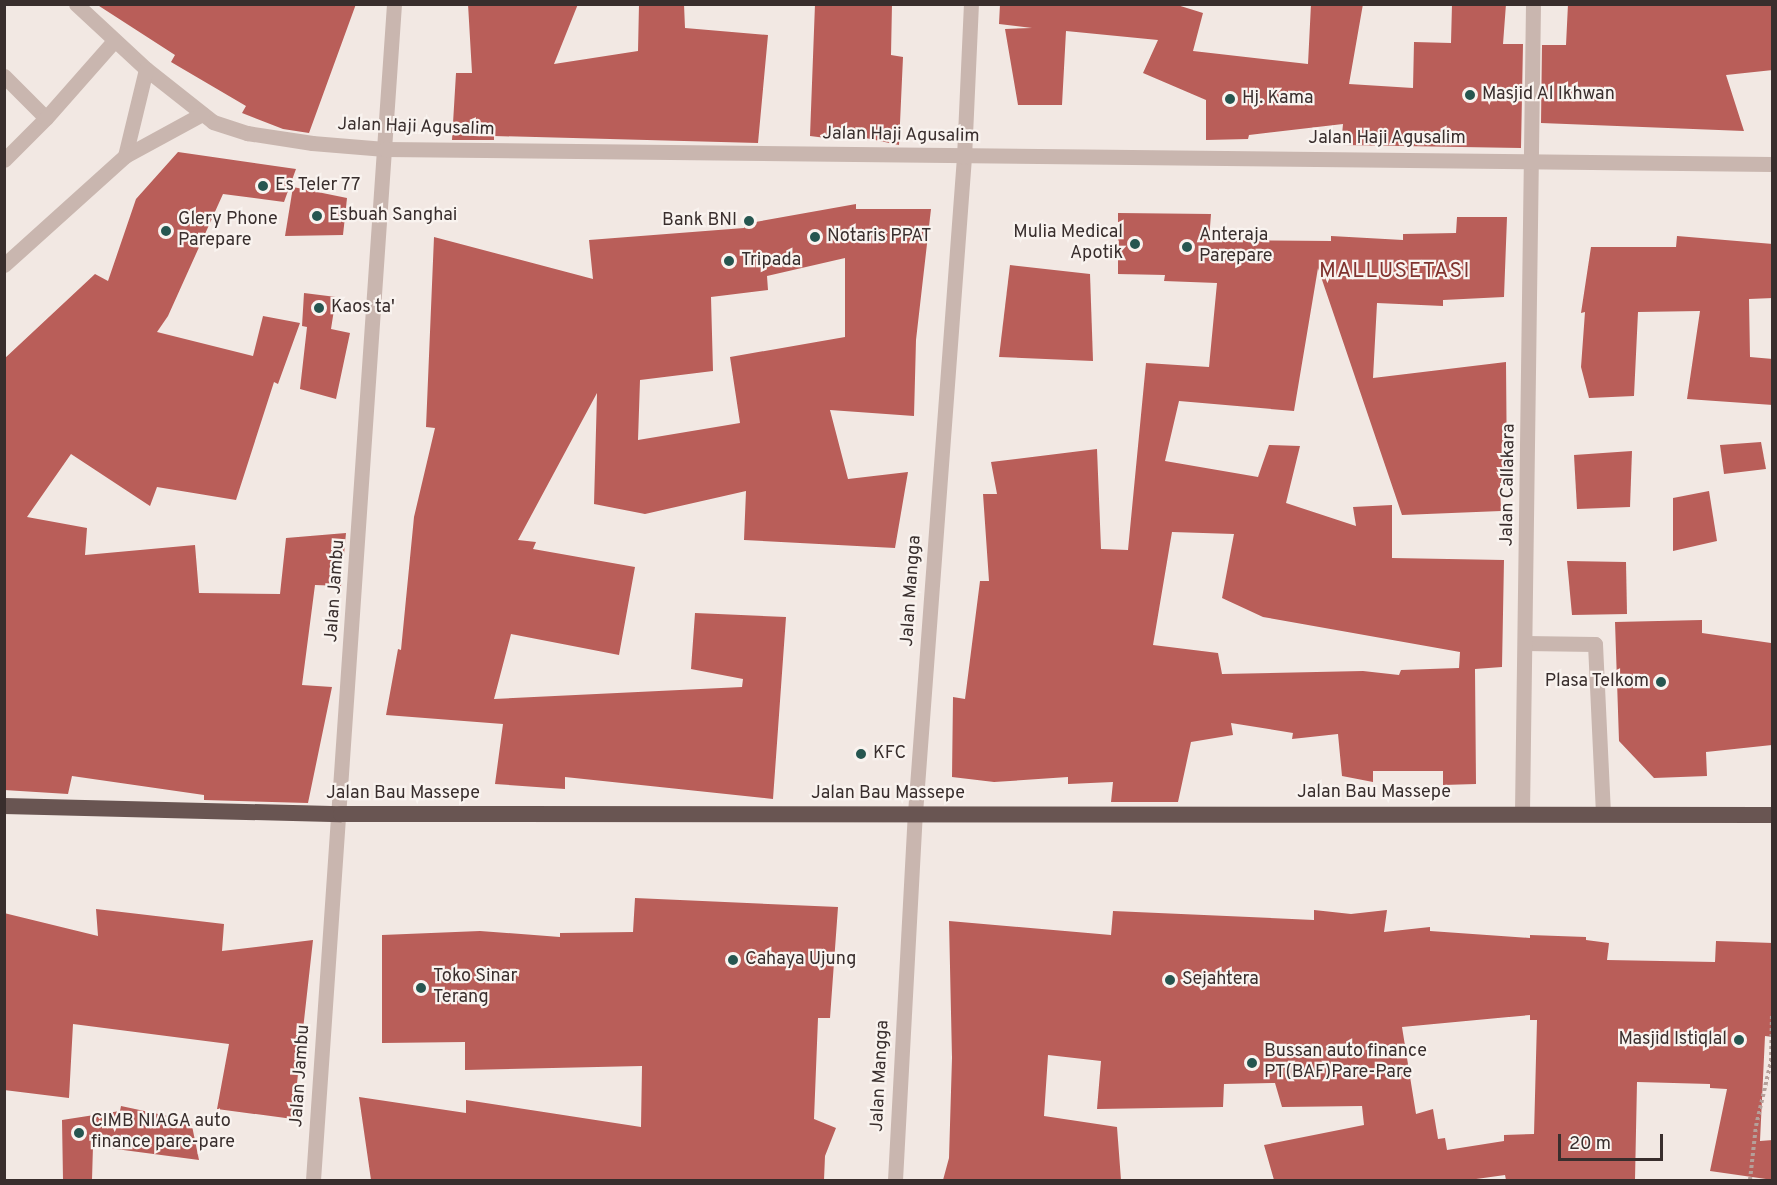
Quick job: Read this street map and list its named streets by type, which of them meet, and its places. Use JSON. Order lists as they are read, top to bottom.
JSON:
{
  "streets": {
    "highway": ["Jalan Bau Massepe"],
    "street": [
      "Jalan Haji Agusalim",
      "Jalan Callakara",
      "Jalan Jambu",
      "Jalan Mangga"
    ]
  },
  "crossings": [
    ["Jalan Haji Agusalim", "Jalan Callakara"],
    ["Jalan Haji Agusalim", "Jalan Jambu"],
    ["Jalan Haji Agusalim", "Jalan Mangga"],
    ["Jalan Callakara", "Jalan Bau Massepe"],
    ["Jalan Jambu", "Jalan Bau Massepe"],
    ["Jalan Mangga", "Jalan Bau Massepe"]
  ],
  "districts": ["MALLUSETASI"],
  "places": [
    "Masjid Al Ikhwan",
    "Hj. Kama",
    "Es Teler 77",
    "Esbuah Sanghai",
    "Bank BNI",
    "Glery Phone Parepare",
    "Notaris PPAT",
    "Mulia Medical Apotik",
    "Anteraja Parepare",
    "Tripada",
    "Kaos ta'",
    "Plasa Telkom",
    "KFC",
    "Cahaya Ujung",
    "Sejahtera",
    "Toko Sinar Terang",
    "Masjid Istiqlal",
    "Bussan auto finance PT(BAF)Pare-Pare",
    "CIMB NIAGA auto finance pare-pare"
  ],
  "scale_bar": "20 m"
}
